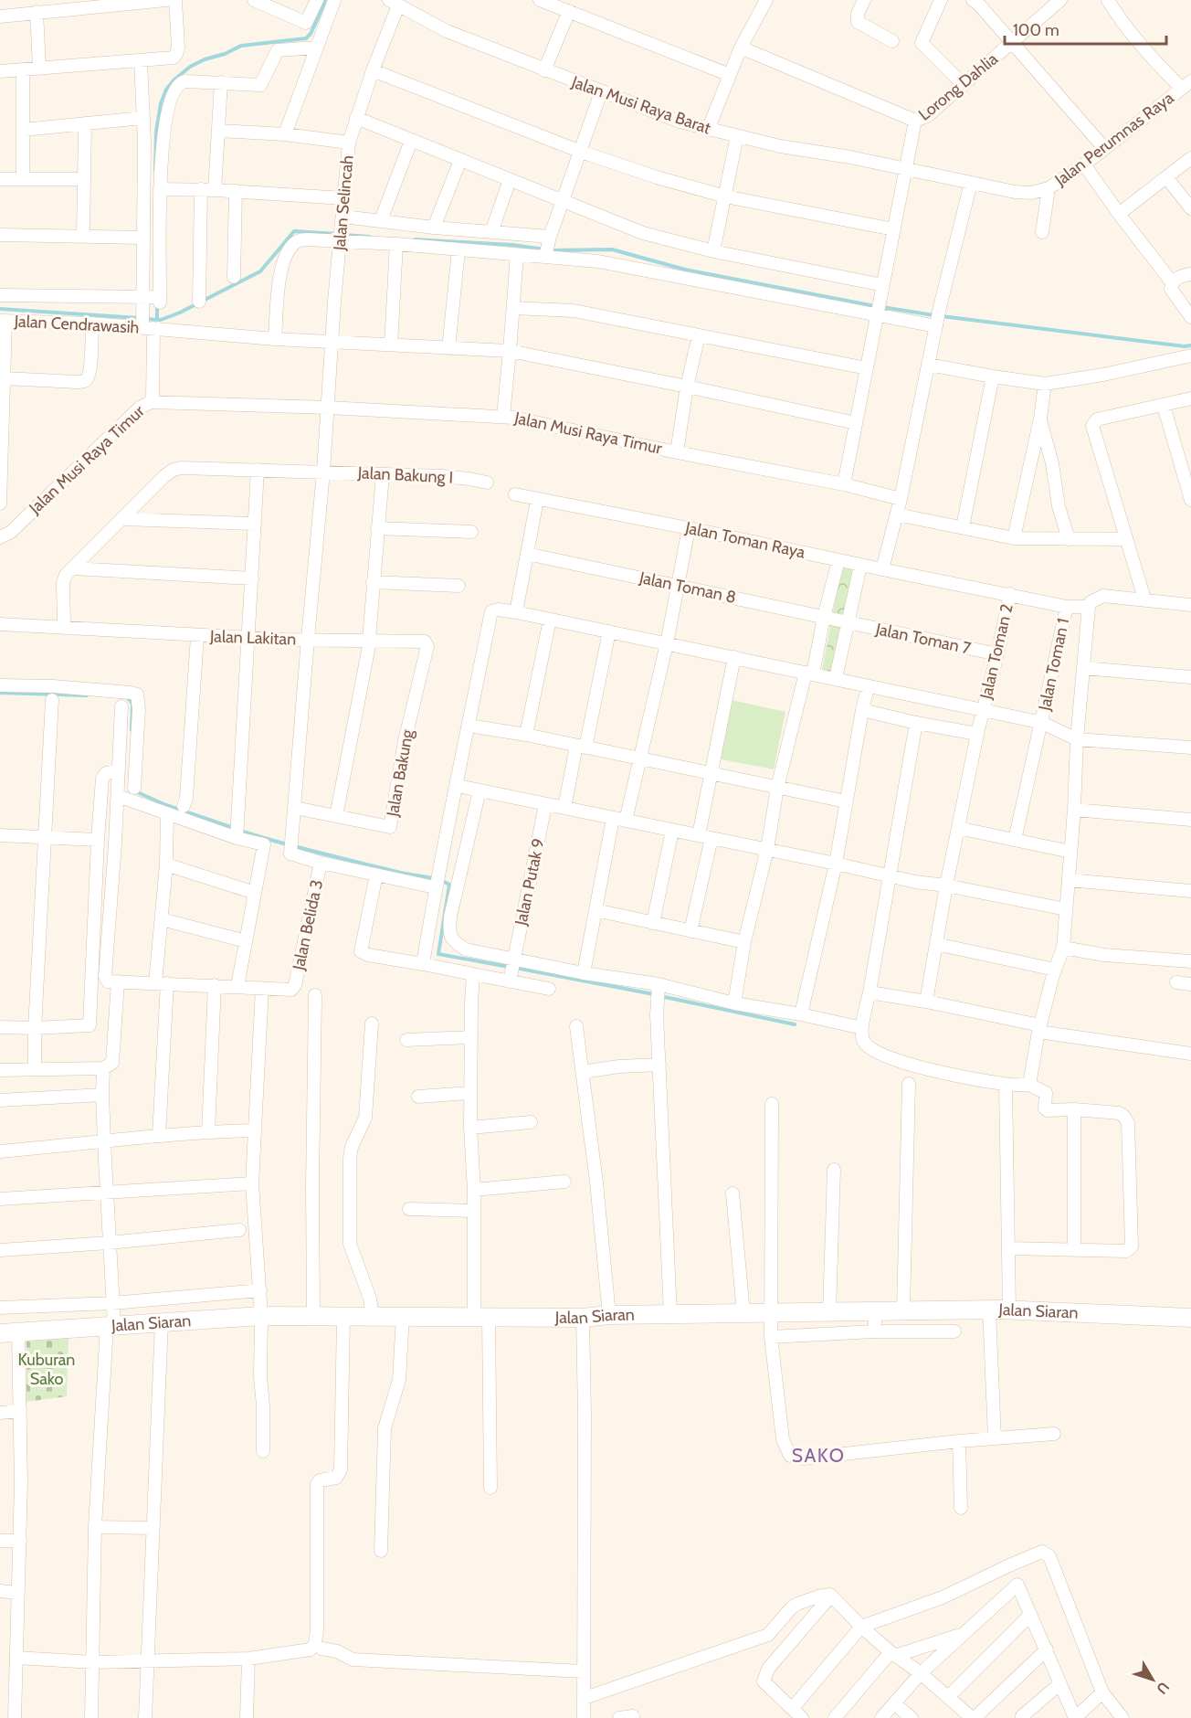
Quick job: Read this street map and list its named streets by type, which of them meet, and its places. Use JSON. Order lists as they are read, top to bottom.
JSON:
{
  "streets": {
    "street": [
      "Lorong Dahlia",
      "Jalan Musi Raya Barat",
      "Jalan Perumnas Raya",
      "Jalan Selincah",
      "Jalan Cendrawasih",
      "Jalan Musi Raya Timur",
      "Jalan Bakung I",
      "Jalan Toman Raya",
      "Jalan Toman 8",
      "Jalan Lakitan",
      "Jalan Toman 7",
      "Jalan Toman 2",
      "Jalan Toman 1",
      "Jalan Bakung",
      "Jalan Putak 9",
      "Jalan Belida 3",
      "Jalan Siaran"
    ]
  },
  "crossings": [
    ["Lorong Dahlia", "Jalan Musi Raya Barat"],
    ["Lorong Dahlia", "Jalan Cendrawasih"],
    ["Lorong Dahlia", "Jalan Musi Raya Timur"],
    ["Jalan Musi Raya Barat", "Jalan Perumnas Raya"],
    ["Jalan Musi Raya Barat", "Jalan Selincah"],
    ["Jalan Selincah", "Jalan Cendrawasih"],
    ["Jalan Selincah", "Jalan Musi Raya Timur"],
    ["Jalan Selincah", "Jalan Lakitan"],
    ["Jalan Musi Raya Timur", "Jalan Lakitan"],
    ["Jalan Bakung I", "Jalan Lakitan"],
    ["Jalan Toman Raya", "Jalan Toman 2"],
    ["Jalan Toman Raya", "Jalan Toman 1"],
    ["Jalan Toman 8", "Jalan Toman 7"],
    ["Jalan Toman 7", "Jalan Toman 2"]
  ],
  "districts": ["SAKO"],
  "parks": ["Kuburan Sako"],
  "scale_bar": "100 m",
  "north": "bottom right"
}
